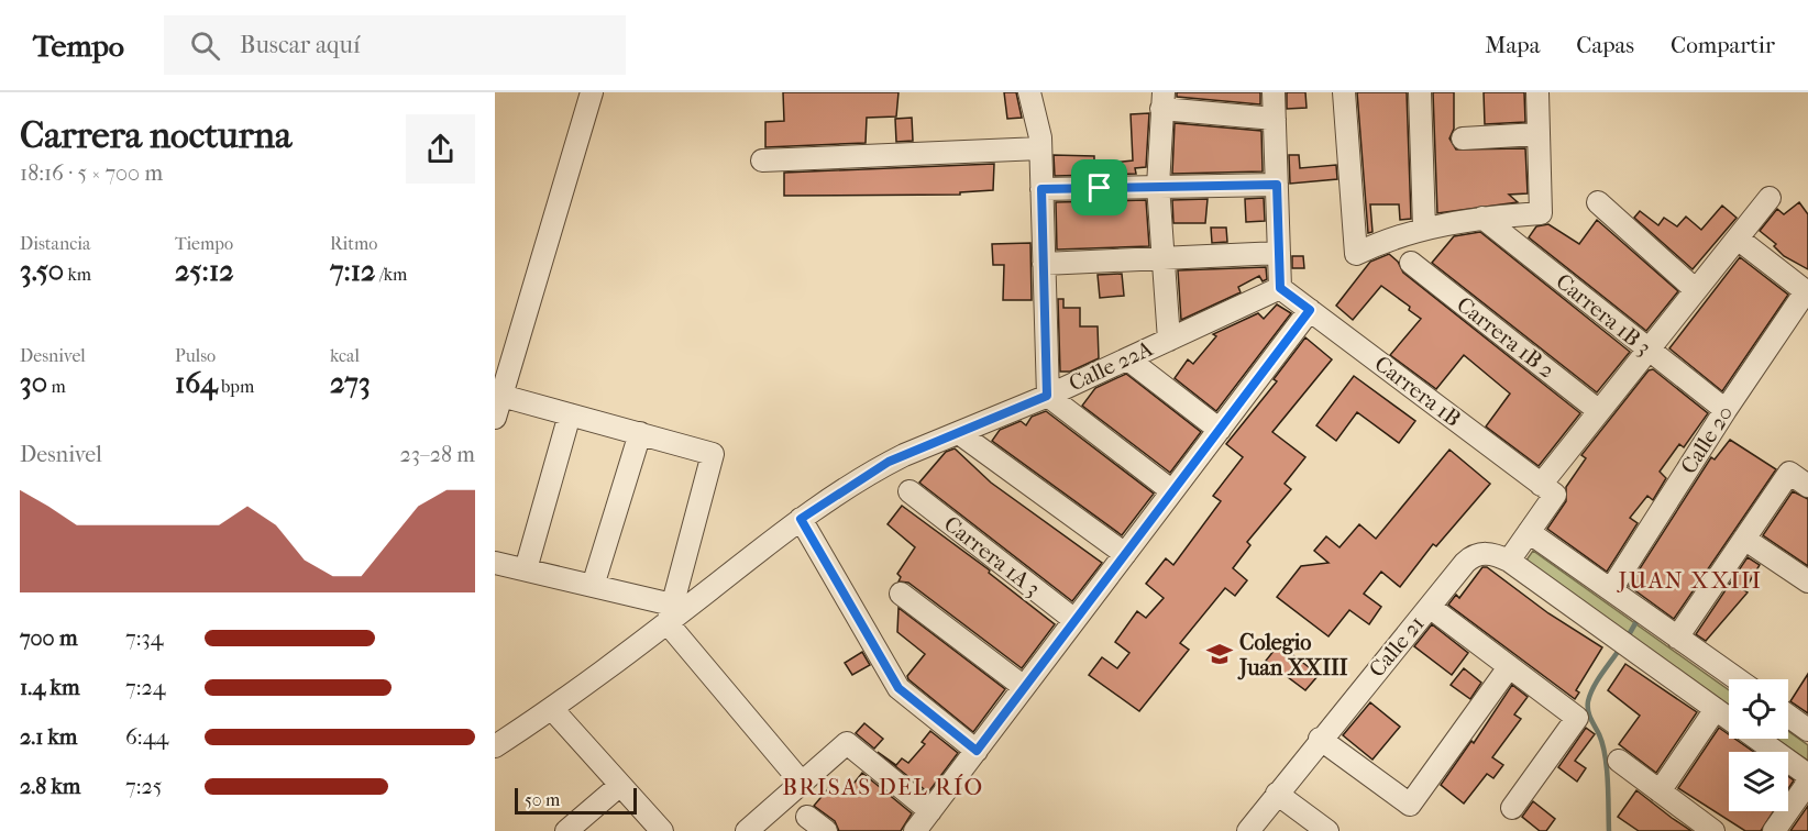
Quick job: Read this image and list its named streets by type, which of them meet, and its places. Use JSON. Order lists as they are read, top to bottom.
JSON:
{
  "streets": {
    "street": [
      "Carrera 1B 3",
      "Carrera 1B 2",
      "Calle 22A",
      "Carrera 1B",
      "Calle 20",
      "Carrera 1A 3",
      "Calle 21"
    ]
  },
  "crossings": [
    ["Carrera 1B 3", "Calle 20"],
    ["Calle 22A", "Carrera 1B"]
  ],
  "districts": ["JUAN XXIII", "BRISAS DEL RÍO"],
  "places": {
    "school or university": ["Colegio Juan XXIII"]
  },
  "scale_bar": "50 m",
  "page": {
    "header": "Tempo",
    "search": "Buscar aquí",
    "nav": ["Mapa", "Capas", "Compartir"],
    "heading": ["Carrera nocturna", "18:16 · 5 × 700 m"],
    "stats": [
      ["Distancia", "3.50 km"],
      ["Tiempo", "25:12"],
      ["Ritmo", "7:12 /km"],
      ["Desnivel", "30 m"],
      ["Pulso", "164 bpm"],
      ["kcal", "273"]
    ],
    "chart": ["Desnivel", "23–28 m"],
    "list": [
      {
        "name": "700 m",
        "note": "7:34"
      },
      {
        "name": "1.4 km",
        "note": "7:24"
      },
      {
        "name": "2.1 km",
        "note": "6:44"
      },
      {
        "name": "2.8 km",
        "note": "7:25"
      }
    ],
    "scale": "50 m"
  }
}
